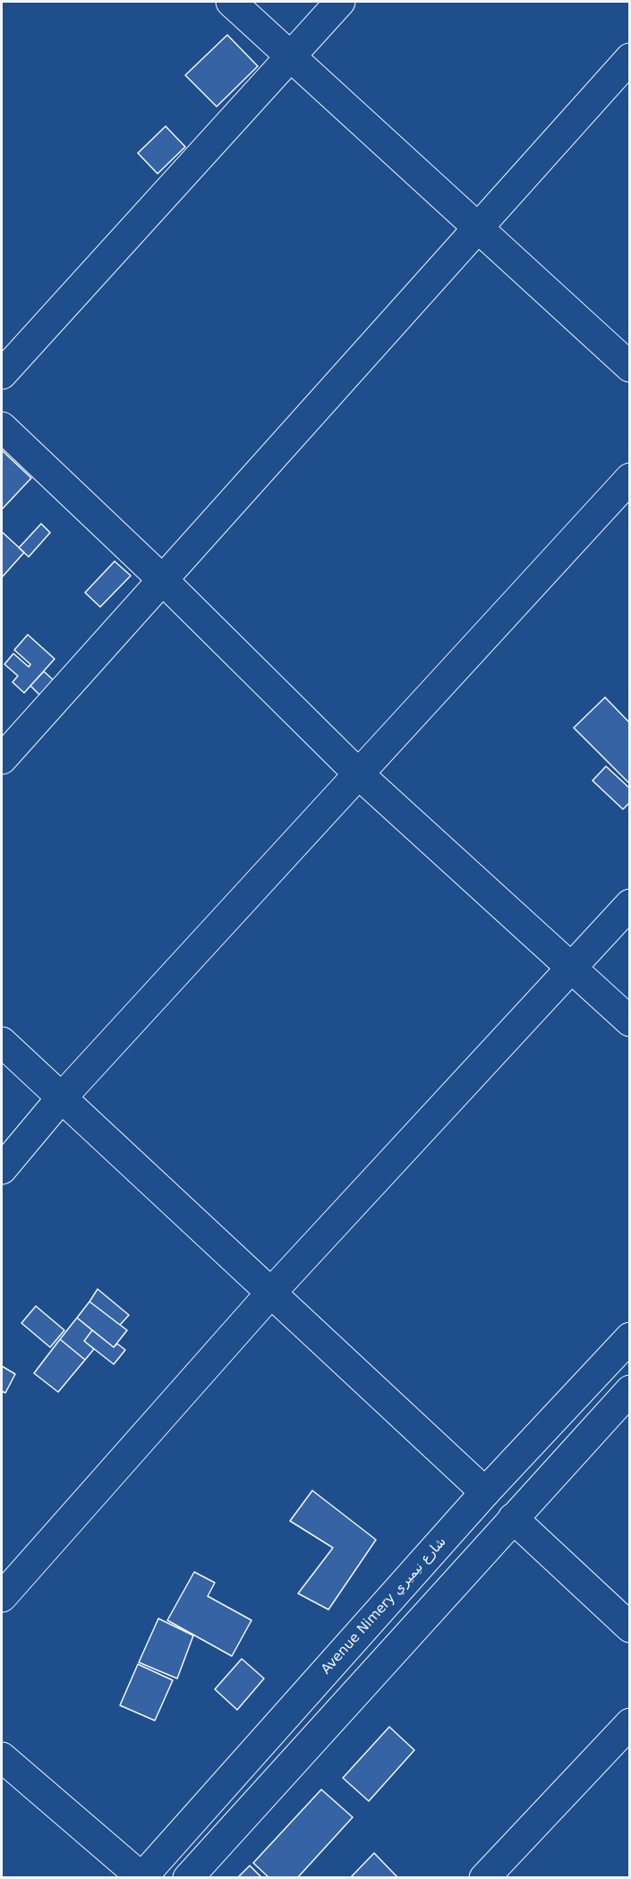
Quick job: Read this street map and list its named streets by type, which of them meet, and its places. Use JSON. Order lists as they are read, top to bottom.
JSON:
{
  "streets": {
    "street": ["Avenue Nimery شارع نيميري"]
  }
}
